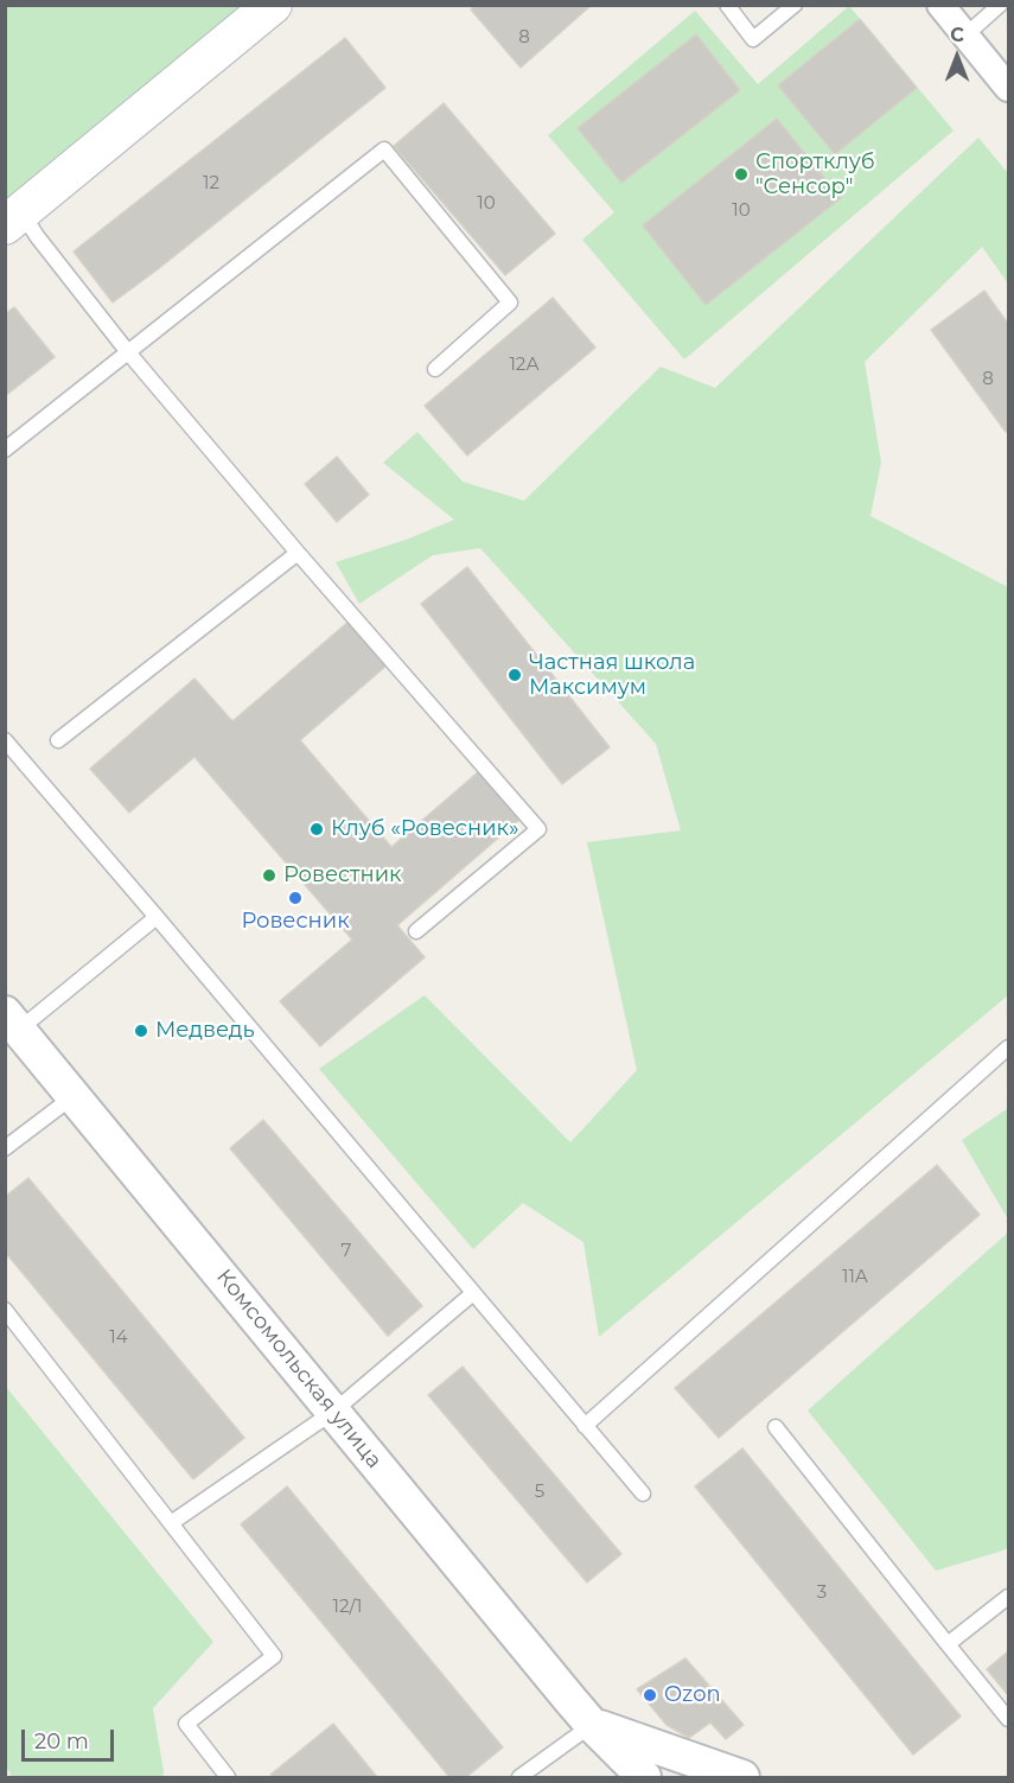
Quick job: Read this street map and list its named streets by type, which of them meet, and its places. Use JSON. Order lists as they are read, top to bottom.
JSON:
{
  "streets": {
    "street": ["Комсомольская улица"]
  },
  "places": [
    "Спортклуб \"Сенсор\"",
    "Частная школа Максимум",
    "Клуб «Ровесник»",
    "Ровестник",
    "Ровесник",
    "Медведь",
    "Ozon"
  ],
  "house_numbers": [
    "8",
    "12",
    "10",
    "10",
    "12А",
    "8",
    "7",
    "11А",
    "14",
    "5",
    "3",
    "12/1"
  ],
  "scale_bar": "20 m",
  "north": "top"
}
